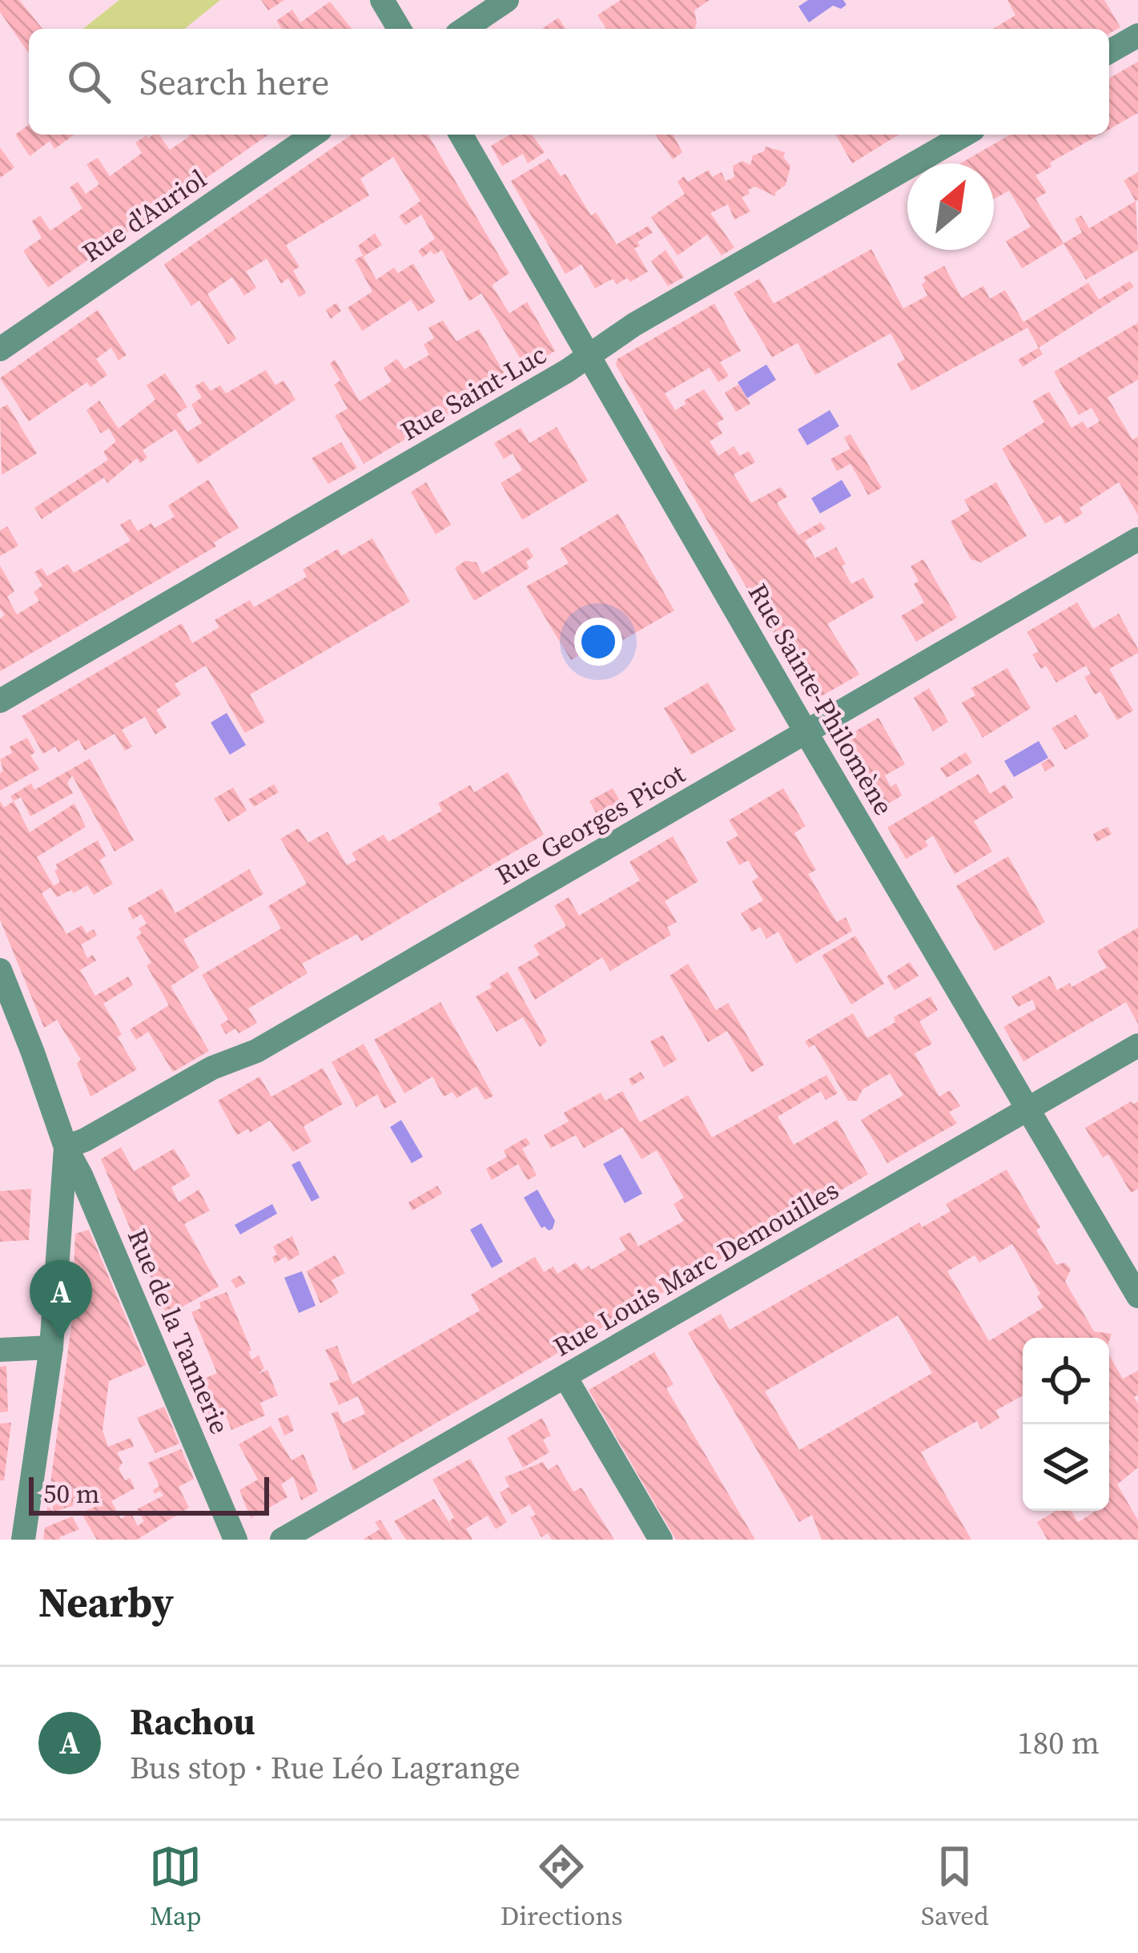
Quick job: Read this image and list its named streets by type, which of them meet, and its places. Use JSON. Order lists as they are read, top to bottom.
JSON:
{
  "streets": {
    "street": [
      "Rue d'Auriol",
      "Rue Saint-Luc",
      "Rue Sainte-Philomène",
      "Rue Georges Picot",
      "Rue Louis Marc Demouilles",
      "Rue de la Tannerie"
    ]
  },
  "crossings": [
    ["Rue Saint-Luc", "Rue Sainte-Philomène"],
    ["Rue Sainte-Philomène", "Rue Georges Picot"],
    ["Rue Sainte-Philomène", "Rue Louis Marc Demouilles"],
    ["Rue Georges Picot", "Rue de la Tannerie"]
  ],
  "scale_bar": "50 m",
  "north": "top right",
  "page": {
    "search": "Search here",
    "pins": "A",
    "scale": "50 m",
    "heading": "Nearby",
    "list": [
      {
        "mark": "A",
        "name": "Rachou",
        "note": "Bus stop · Rue Léo Lagrange",
        "value": "180 m"
      }
    ],
    "nav": ["Map", "Directions", "Saved"]
  }
}
